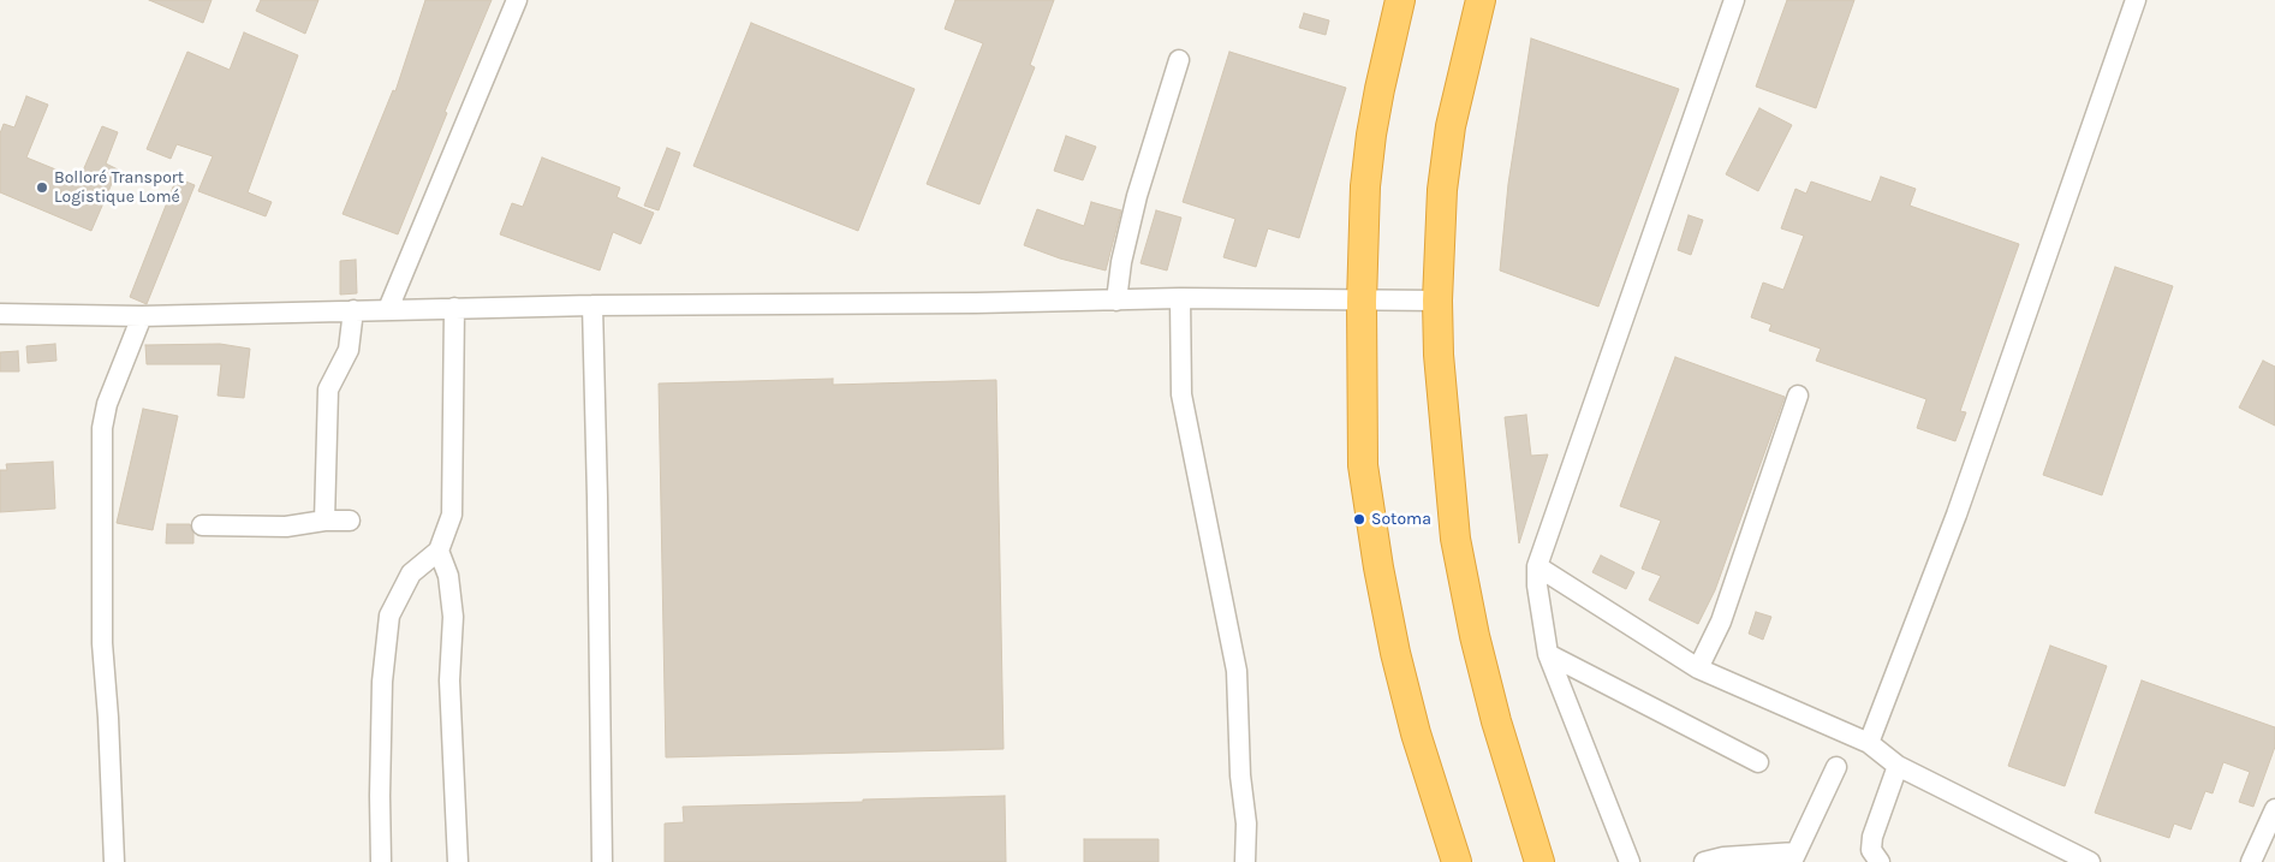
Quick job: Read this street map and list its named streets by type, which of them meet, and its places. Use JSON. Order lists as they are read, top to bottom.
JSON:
{
  "places": ["Bolloré Transport Logistique Lomé", "Sotoma"]
}
